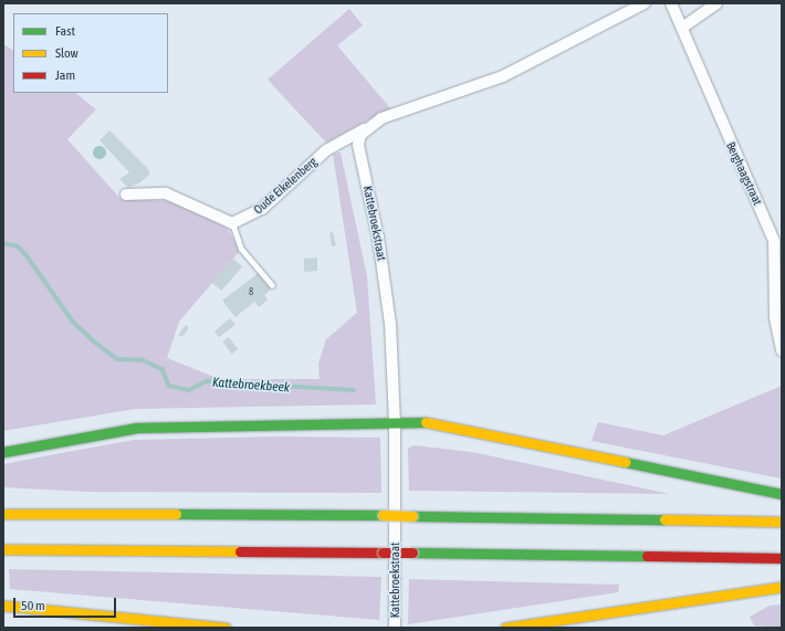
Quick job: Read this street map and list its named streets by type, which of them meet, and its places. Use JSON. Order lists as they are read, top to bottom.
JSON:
{
  "streets": {
    "street": ["Berghaagstraat", "Oude Eikelenberg", "Kattebroekstraat"]
  },
  "crossings": [
    ["Oude Eikelenberg", "Kattebroekstraat"]
  ],
  "water": ["Kattebroekbeek"],
  "house_numbers": ["8"],
  "legend": ["Fast", "Slow", "Jam"],
  "scale_bar": "50 m"
}
